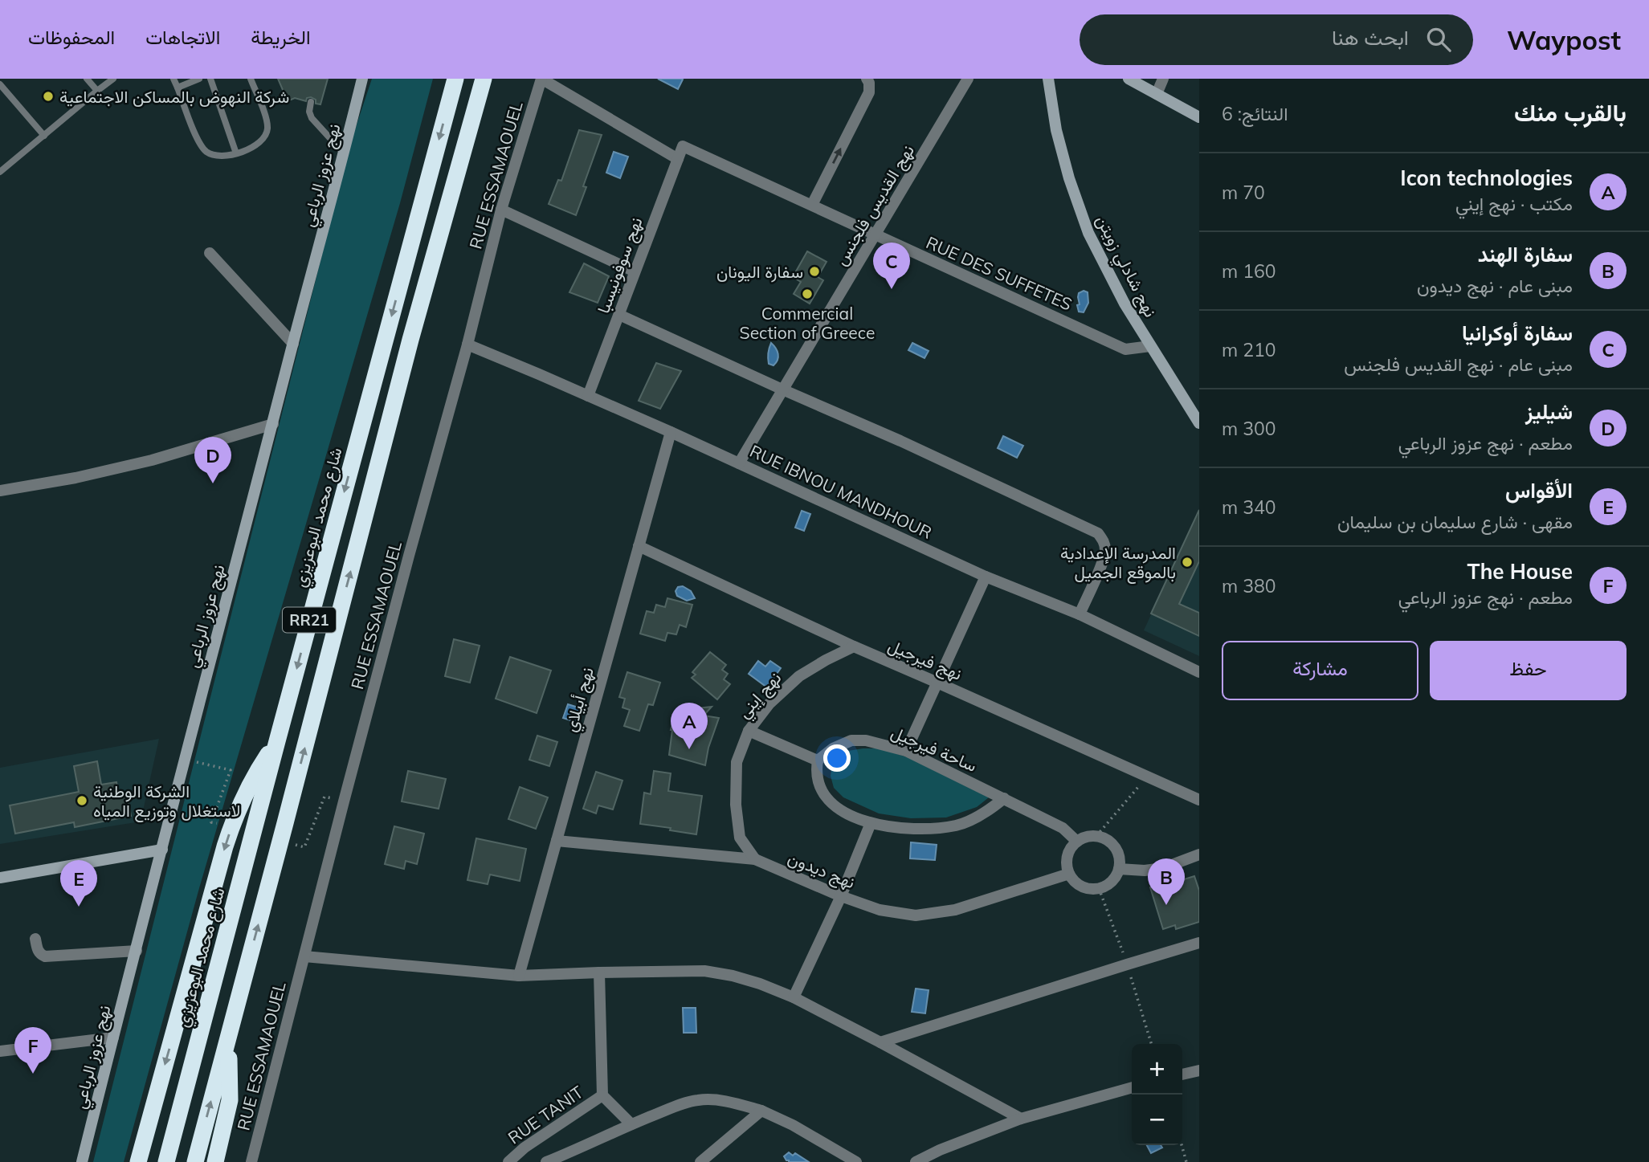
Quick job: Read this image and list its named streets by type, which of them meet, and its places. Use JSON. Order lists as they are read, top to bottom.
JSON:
{
  "streets": {
    "highway": ["شارع محمد البوعزيزي", "RR21"],
    "street": [
      "نهج عزوز الرباعي",
      "RUE ESSAMAOUEL",
      "نهج القديس فلجنس",
      "نهج سوفونيسبا",
      "نهج شادلي زويتن",
      "RUE DES SUFFETES",
      "RUE IBNOU MANDHOUR",
      "نهج فيرجيل",
      "نهج إيني",
      "نهج أبيلاي",
      "ساحة فيرجيل",
      "نهج ديدون",
      "RUE TANIT"
    ]
  },
  "crossings": [
    ["RUE ESSAMAOUEL", "RUE IBNOU MANDHOUR"],
    ["نهج القديس فلجنس", "RUE DES SUFFETES"],
    ["نهج القديس فلجنس", "RUE IBNOU MANDHOUR"],
    ["نهج سوفونيسبا", "RUE DES SUFFETES"],
    ["نهج سوفونيسبا", "RUE IBNOU MANDHOUR"],
    ["نهج شادلي زويتن", "RUE DES SUFFETES"],
    ["RUE IBNOU MANDHOUR", "نهج أبيلاي"],
    ["نهج فيرجيل", "نهج إيني"],
    ["نهج فيرجيل", "نهج أبيلاي"],
    ["نهج إيني", "نهج ديدون"],
    ["نهج أبيلاي", "نهج ديدون"],
    ["ساحة فيرجيل", "نهج ديدون"]
  ],
  "places": [
    "شركة النهوض بالمساكن الاجتماعية",
    "سفارة اليونان",
    "Commercial Section of Greece",
    "المدرسة الإعدادية بالموقع الجميل",
    "الشركة الوطنية لاستغلال وتوزيع المياه"
  ],
  "page": {
    "header": "Waypost",
    "search": "ابحث هنا",
    "nav": ["الخريطة", "الاتجاهات", "المحفوظات"],
    "heading": ["بالقرب منك", "النتائج: 6"],
    "list": [
      {
        "mark": "A",
        "name": "Icon technologies",
        "note": "مكتب · نهج إيني",
        "value": "70 m"
      },
      {
        "mark": "B",
        "name": "سفارة الهند",
        "note": "مبنى عام · نهج ديدون",
        "value": "160 m"
      },
      {
        "mark": "C",
        "name": "سفارة أوكرانيا",
        "note": "مبنى عام · نهج القديس فلجنس",
        "value": "210 m"
      },
      {
        "mark": "D",
        "name": "شيليز",
        "note": "مطعم · نهج عزوز الرباعي",
        "value": "300 m"
      },
      {
        "mark": "E",
        "name": "الأقواس",
        "note": "مقهى · شارع سليمان بن سليمان",
        "value": "340 m"
      },
      {
        "mark": "F",
        "name": "The House",
        "note": "مطعم · نهج عزوز الرباعي",
        "value": "380 m"
      }
    ],
    "pins": [
      "C",
      "D",
      "A",
      "B",
      "E",
      "F"
    ],
    "buttons": ["حفظ", "مشاركة"],
    "map_buttons": ["+", "−"]
  }
}
